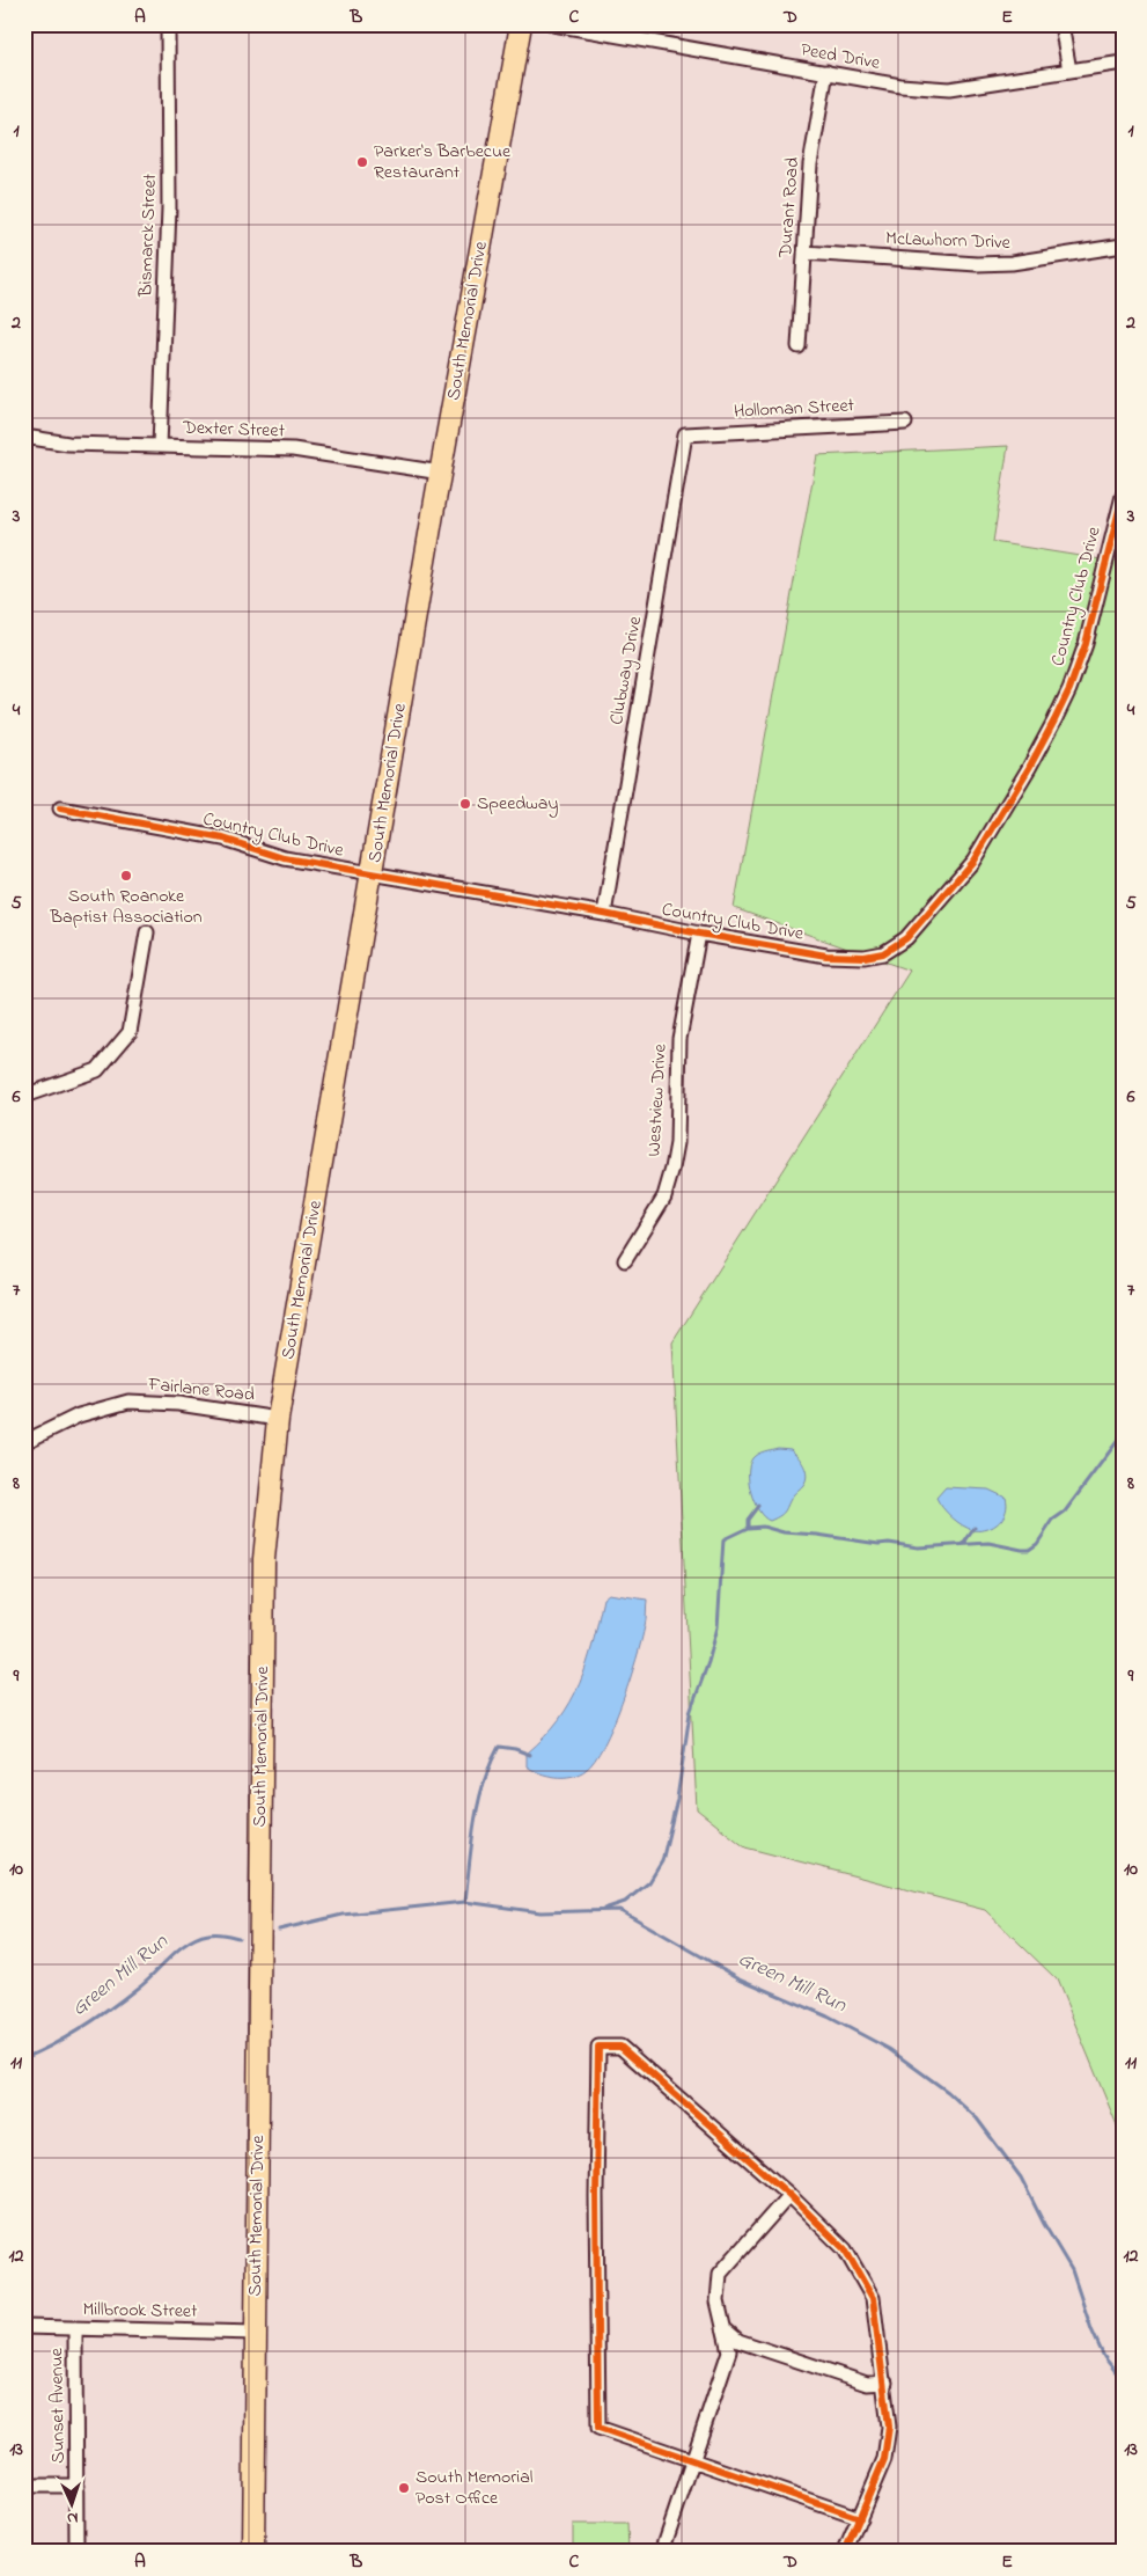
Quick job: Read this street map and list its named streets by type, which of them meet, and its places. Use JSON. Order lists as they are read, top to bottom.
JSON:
{
  "streets": {
    "main road": ["South Memorial Drive"],
    "street": [
      "Peed Drive",
      "Durant Road",
      "Bismarck Street",
      "McLawhorn Drive",
      "Holloman Street",
      "Dexter Street",
      "Country Club Drive",
      "Clubway Drive",
      "Westview Drive",
      "Fairlane Road",
      "Millbrook Street",
      "Sunset Avenue"
    ]
  },
  "crossings": [
    ["Peed Drive", "Durant Road"],
    ["Durant Road", "McLawhorn Drive"],
    ["Bismarck Street", "Dexter Street"],
    ["South Memorial Drive", "Dexter Street"],
    ["South Memorial Drive", "Country Club Drive"],
    ["South Memorial Drive", "Fairlane Road"],
    ["South Memorial Drive", "Millbrook Street"],
    ["Holloman Street", "Clubway Drive"],
    ["Country Club Drive", "Clubway Drive"],
    ["Country Club Drive", "Westview Drive"],
    ["Millbrook Street", "Sunset Avenue"]
  ],
  "water": ["Green Mill Run"],
  "places": [
    "Parker's Barbecue Restaurant",
    "Speedway",
    "South Roanoke Baptist Association",
    "South Memorial Post Office"
  ],
  "north": "bottom",
  "grid": {
    "columns": [
      "A",
      "B",
      "C",
      "D",
      "E"
    ],
    "rows": [
      "1",
      "2",
      "3",
      "4",
      "5",
      "6",
      "7",
      "8",
      "9",
      "10",
      "11",
      "12",
      "13"
    ]
  }
}
